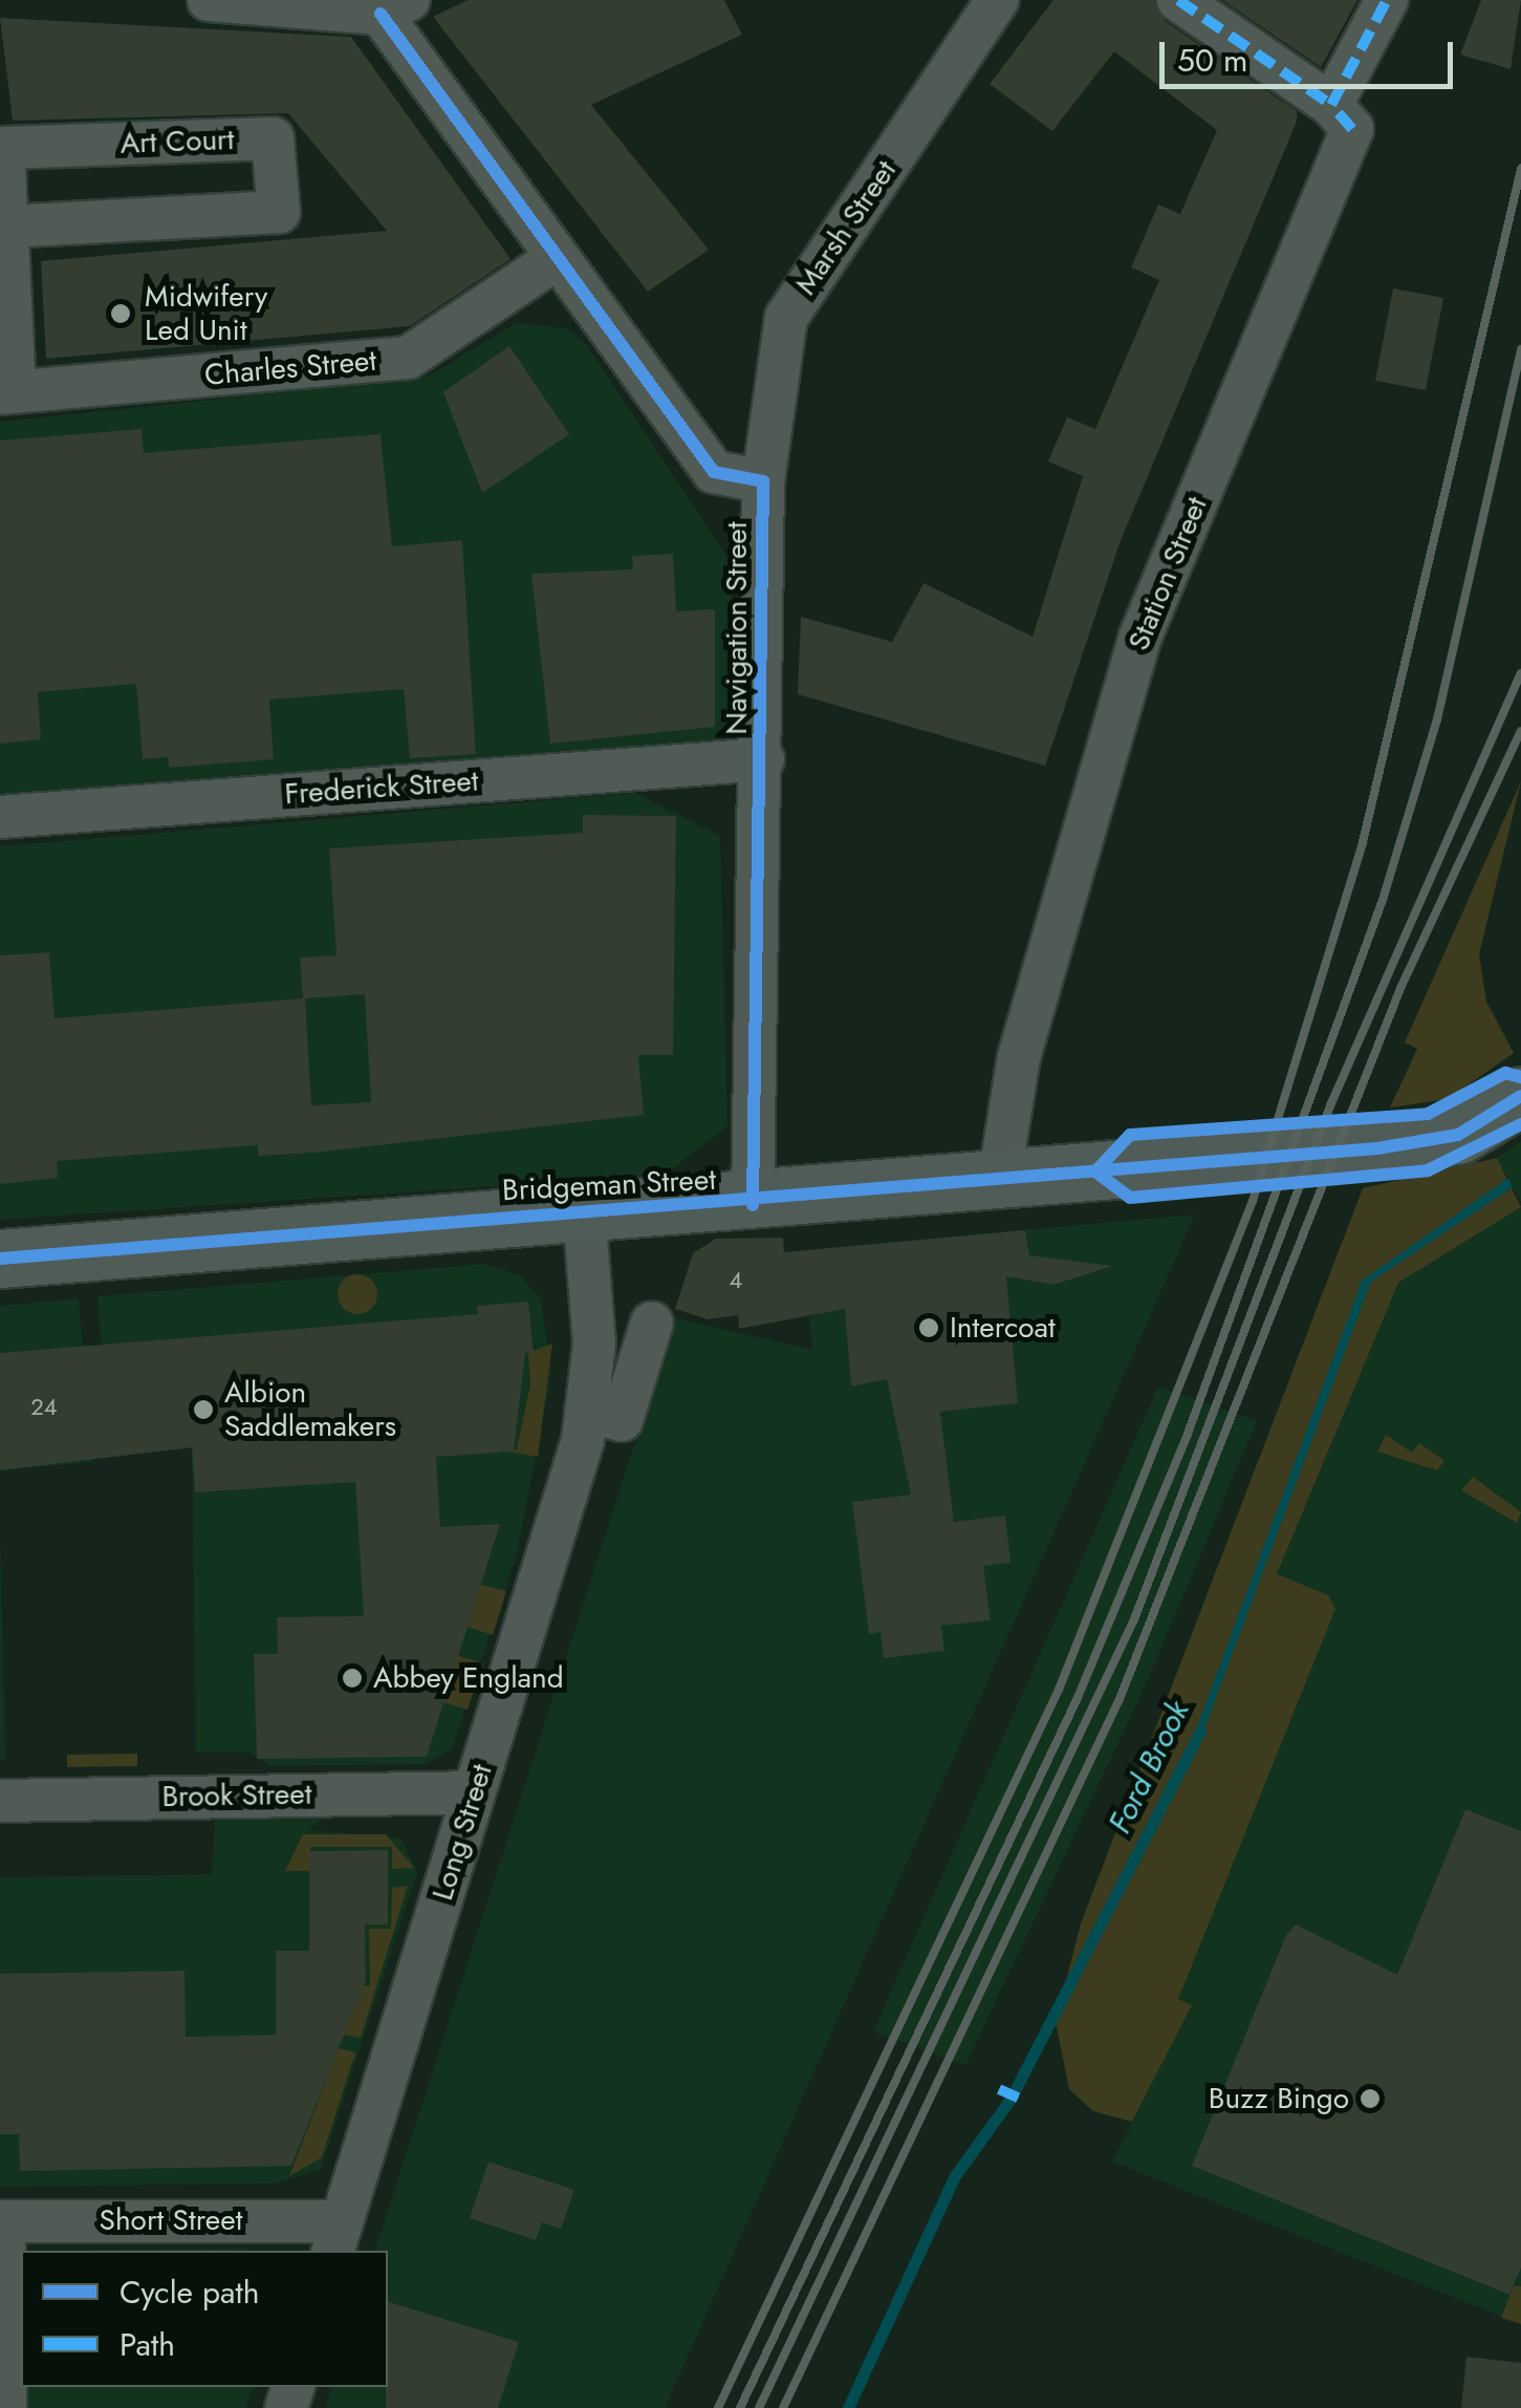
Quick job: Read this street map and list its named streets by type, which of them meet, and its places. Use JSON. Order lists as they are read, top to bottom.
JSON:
{
  "streets": {
    "street": [
      "Art Court",
      "Marsh Street",
      "Charles Street",
      "Station Street",
      "Navigation Street",
      "Frederick Street",
      "Bridgeman Street",
      "Brook Street",
      "Long Street",
      "Short Street"
    ]
  },
  "crossings": [
    ["Art Court", "Charles Street"],
    ["Marsh Street", "Navigation Street"],
    ["Charles Street", "Navigation Street"],
    ["Station Street", "Bridgeman Street"],
    ["Navigation Street", "Frederick Street"],
    ["Navigation Street", "Bridgeman Street"],
    ["Bridgeman Street", "Long Street"],
    ["Brook Street", "Long Street"],
    ["Long Street", "Short Street"]
  ],
  "water": ["Ford Brook"],
  "places": [
    "Midwifery Led Unit",
    "Intercoat",
    "Albion Saddlemakers",
    "Abbey England",
    "Buzz Bingo"
  ],
  "house_numbers": ["4", "24"],
  "legend": ["Cycle path", "Path"],
  "scale_bar": "50 m"
}
